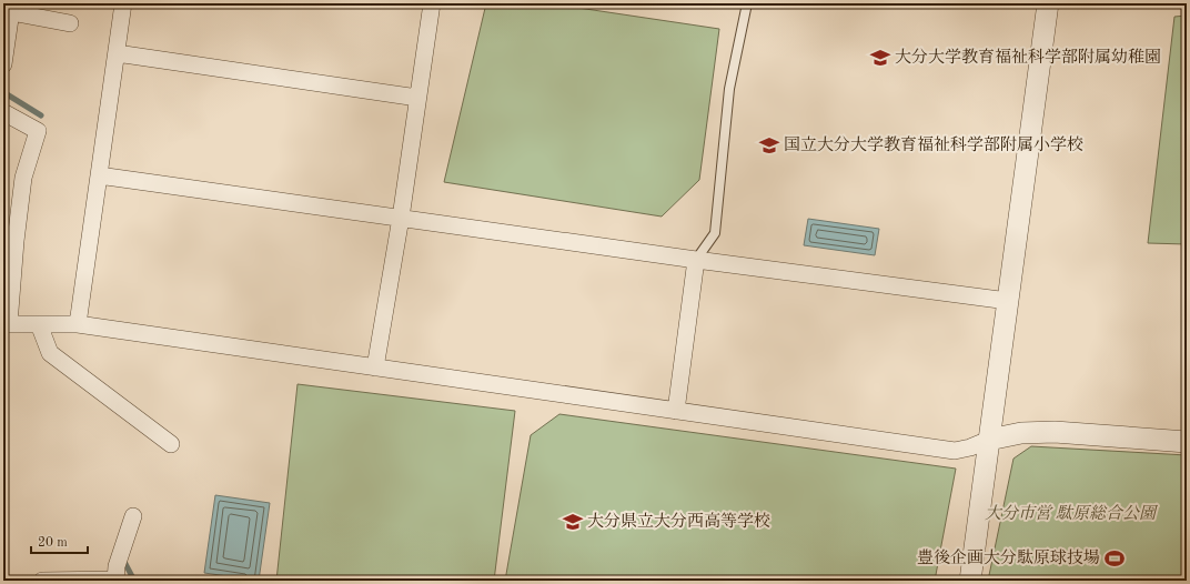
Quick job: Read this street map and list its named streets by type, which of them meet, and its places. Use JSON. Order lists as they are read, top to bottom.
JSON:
{
  "parks": ["大分市営 駄原総合公園"],
  "places": {
    "school or university": ["大分大学教育福祉科学部附属幼稚園", "国立大分大学教育福祉科学部附属小学校", "大分県立大分西高等学校"],
    "sports": ["豊後企画大分駄原球技場"]
  },
  "scale_bar": "20 m"
}
